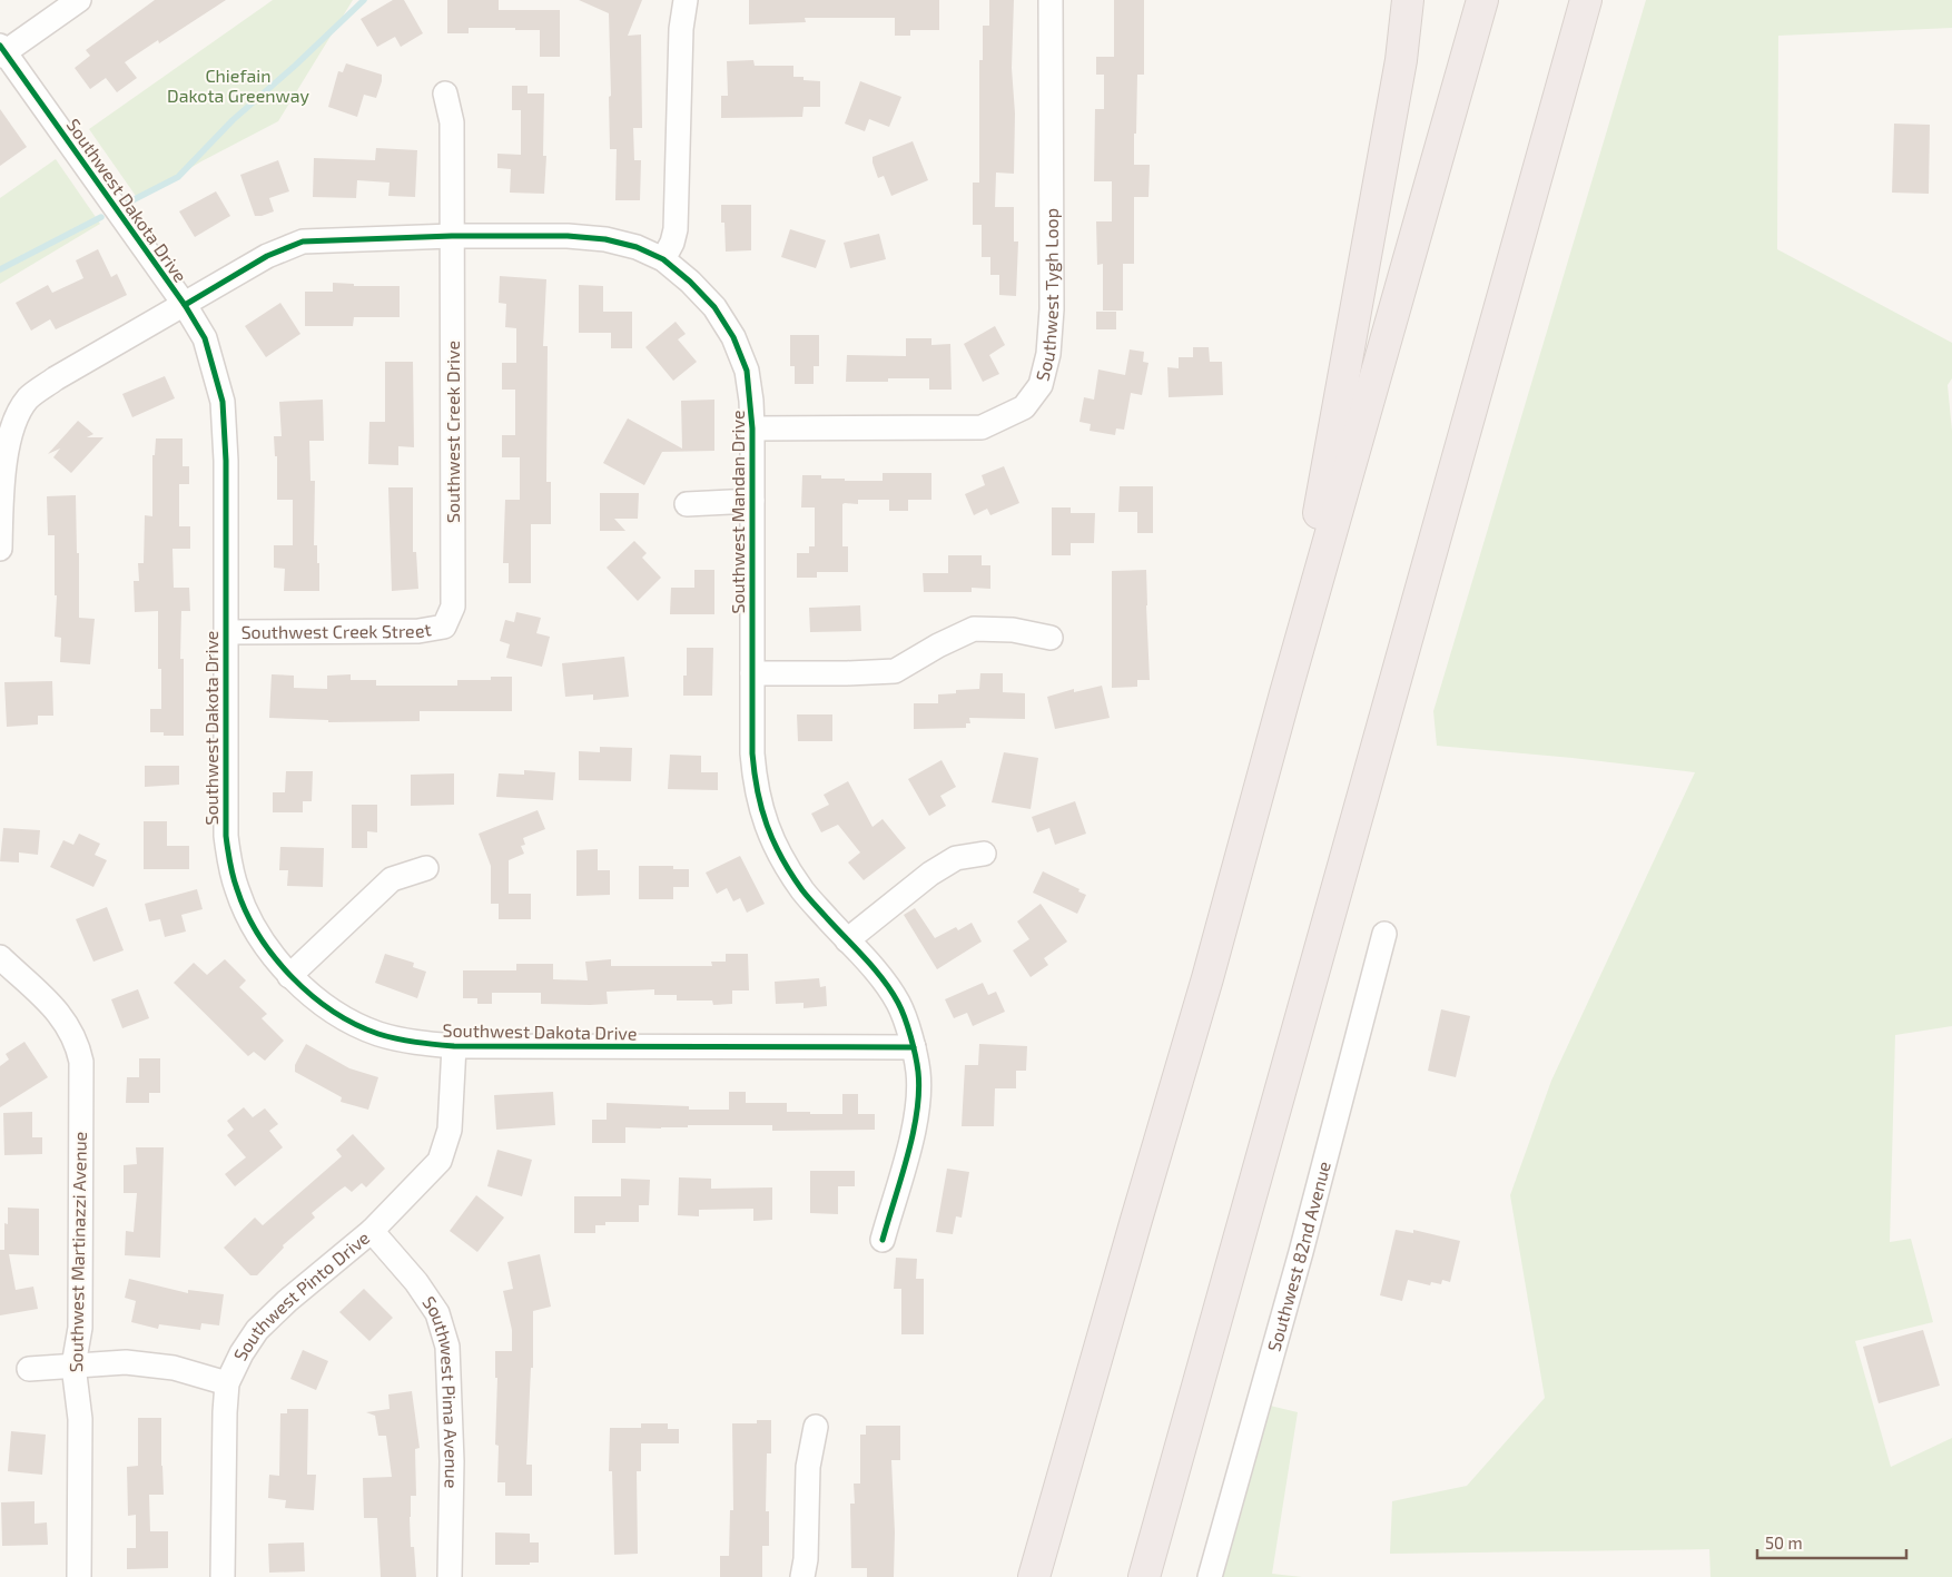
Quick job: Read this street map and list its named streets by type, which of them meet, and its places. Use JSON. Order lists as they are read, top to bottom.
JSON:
{
  "streets": {
    "street": [
      "Southwest Dakota Drive",
      "Southwest Tygh Loop",
      "Southwest Creek Drive",
      "Southwest Mandan Drive",
      "Southwest Creek Street",
      "Southwest Martinazzi Avenue",
      "Southwest 82nd Avenue",
      "Southwest Pinto Drive",
      "Southwest Pima Avenue"
    ]
  },
  "crossings": [
    ["Southwest Dakota Drive", "Southwest Mandan Drive"],
    ["Southwest Dakota Drive", "Southwest Creek Street"],
    ["Southwest Dakota Drive", "Southwest Pinto Drive"],
    ["Southwest Tygh Loop", "Southwest Mandan Drive"],
    ["Southwest Creek Drive", "Southwest Mandan Drive"],
    ["Southwest Creek Drive", "Southwest Creek Street"],
    ["Southwest Pinto Drive", "Southwest Pima Avenue"]
  ],
  "parks": ["Chiefain Dakota Greenway"],
  "scale_bar": "50 m"
}
